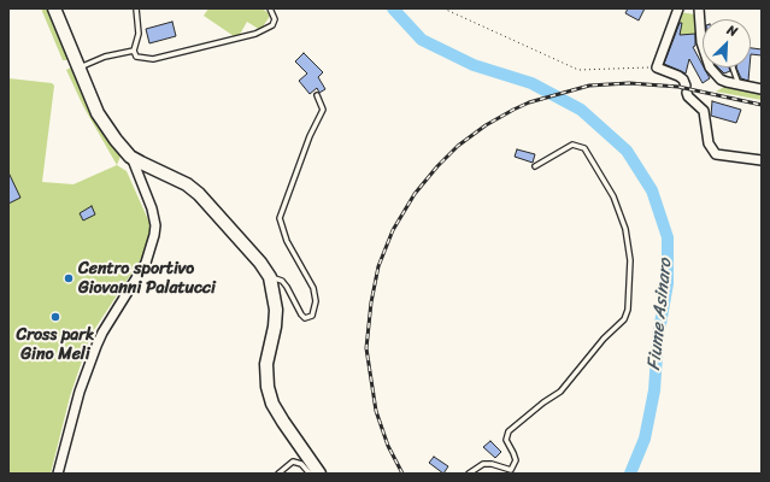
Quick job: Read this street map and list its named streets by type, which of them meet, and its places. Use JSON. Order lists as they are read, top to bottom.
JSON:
{
  "water": ["Fiume Asinaro"],
  "places": ["Centro sportivo Giovanni Palatucci", "Cross park Gino Meli"],
  "north": "top right"
}
